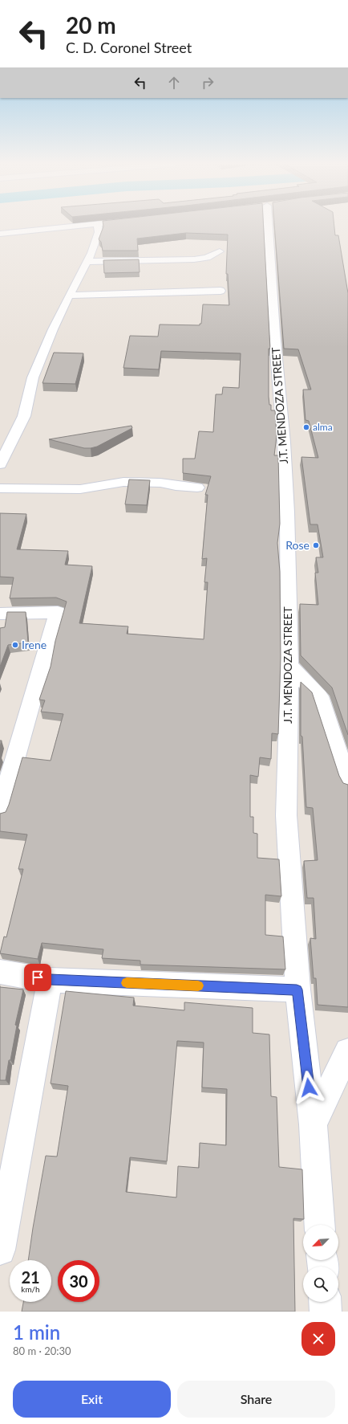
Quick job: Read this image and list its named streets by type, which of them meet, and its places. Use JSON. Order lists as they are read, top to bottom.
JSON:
{
  "streets": {
    "street": ["J.T. MENDOZA STREET"]
  },
  "places": ["alma", "Rose", "Irene"],
  "north": "bottom left",
  "page": {
    "turn": ["20 m", "C. D. Coronel Street"],
    "speed": "21 km/h",
    "limit": "30",
    "heading": ["1 min", "80 m · 20:30"],
    "buttons": ["Exit", "Share"]
  }
}
